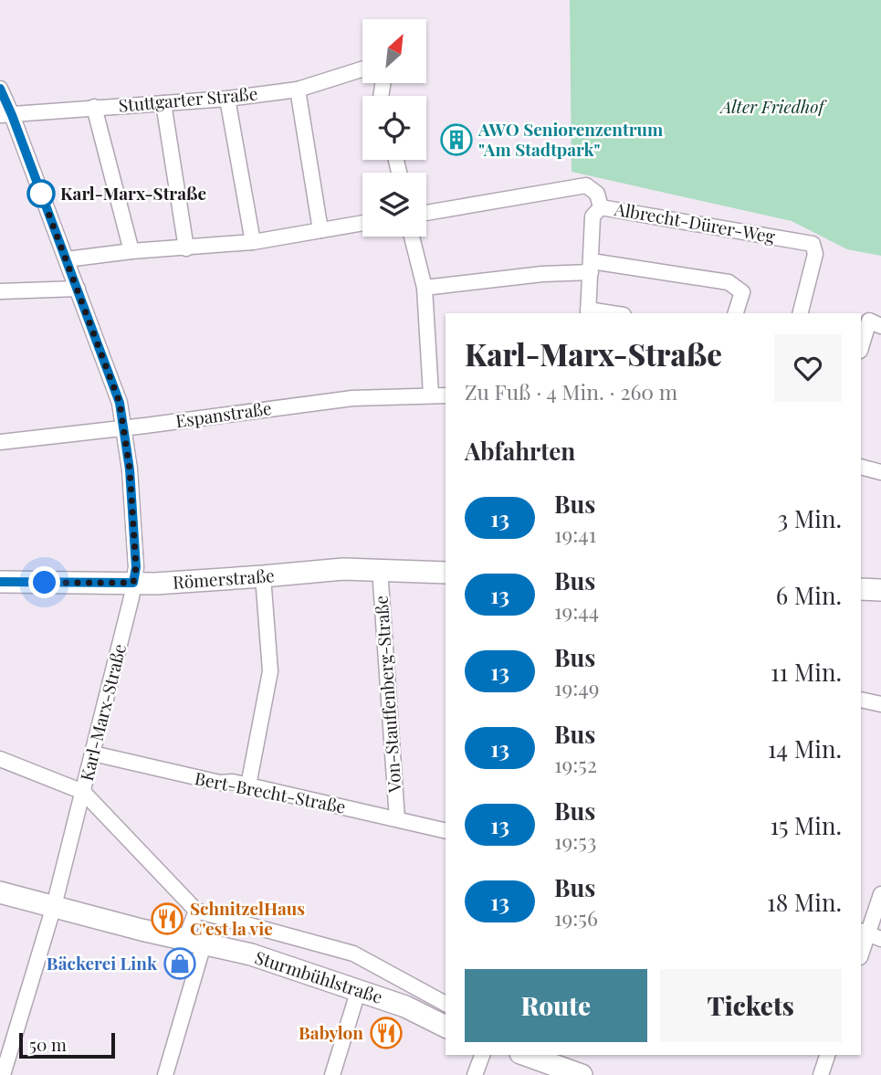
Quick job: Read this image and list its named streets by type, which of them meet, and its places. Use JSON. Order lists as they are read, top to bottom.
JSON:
{
  "streets": {
    "main road": ["Römerstraße", "Sturmbühlstraße"],
    "street": [
      "Stuttgarter Straße",
      "Albrecht-Dürer-Weg",
      "Espanstraße",
      "Von-Stauffenberg-Straße",
      "Karl-Marx-Straße",
      "Bert-Brecht-Straße"
    ]
  },
  "crossings": [
    ["Stuttgarter Straße", "Karl-Marx-Straße"],
    ["Espanstraße", "Karl-Marx-Straße"],
    ["Römerstraße", "Von-Stauffenberg-Straße"],
    ["Römerstraße", "Karl-Marx-Straße"],
    ["Von-Stauffenberg-Straße", "Bert-Brecht-Straße"],
    ["Karl-Marx-Straße", "Bert-Brecht-Straße"],
    ["Karl-Marx-Straße", "Sturmbühlstraße"]
  ],
  "parks": ["Alter Friedhof"],
  "places": {
    "building": ["AWO Seniorenzentrum \"Am Stadtpark\""],
    "other": ["Karl-Marx-Straße"],
    "restaurant": ["SchnitzelHaus C'est la vie", "Babylon"],
    "shop": ["Bäckerei Link"]
  },
  "lines": ["bus line 13"],
  "scale_bar": "50 m",
  "north": "top right",
  "page": {
    "heading": [
      ["Karl-Marx-Straße", "Zu Fuß · 4 Min. · 260 m"],
      "Abfahrten"
    ],
    "list": [
      {
        "mark": "13",
        "name": "Bus",
        "note": "19:41",
        "value": "3 Min."
      },
      {
        "mark": "13",
        "name": "Bus",
        "note": "19:44",
        "value": "6 Min."
      },
      {
        "mark": "13",
        "name": "Bus",
        "note": "19:49",
        "value": "11 Min."
      },
      {
        "mark": "13",
        "name": "Bus",
        "note": "19:52",
        "value": "14 Min."
      },
      {
        "mark": "13",
        "name": "Bus",
        "note": "19:53",
        "value": "15 Min."
      },
      {
        "mark": "13",
        "name": "Bus",
        "note": "19:56",
        "value": "18 Min."
      }
    ],
    "buttons": ["Route", "Tickets"],
    "scale": "50 m"
  }
}
